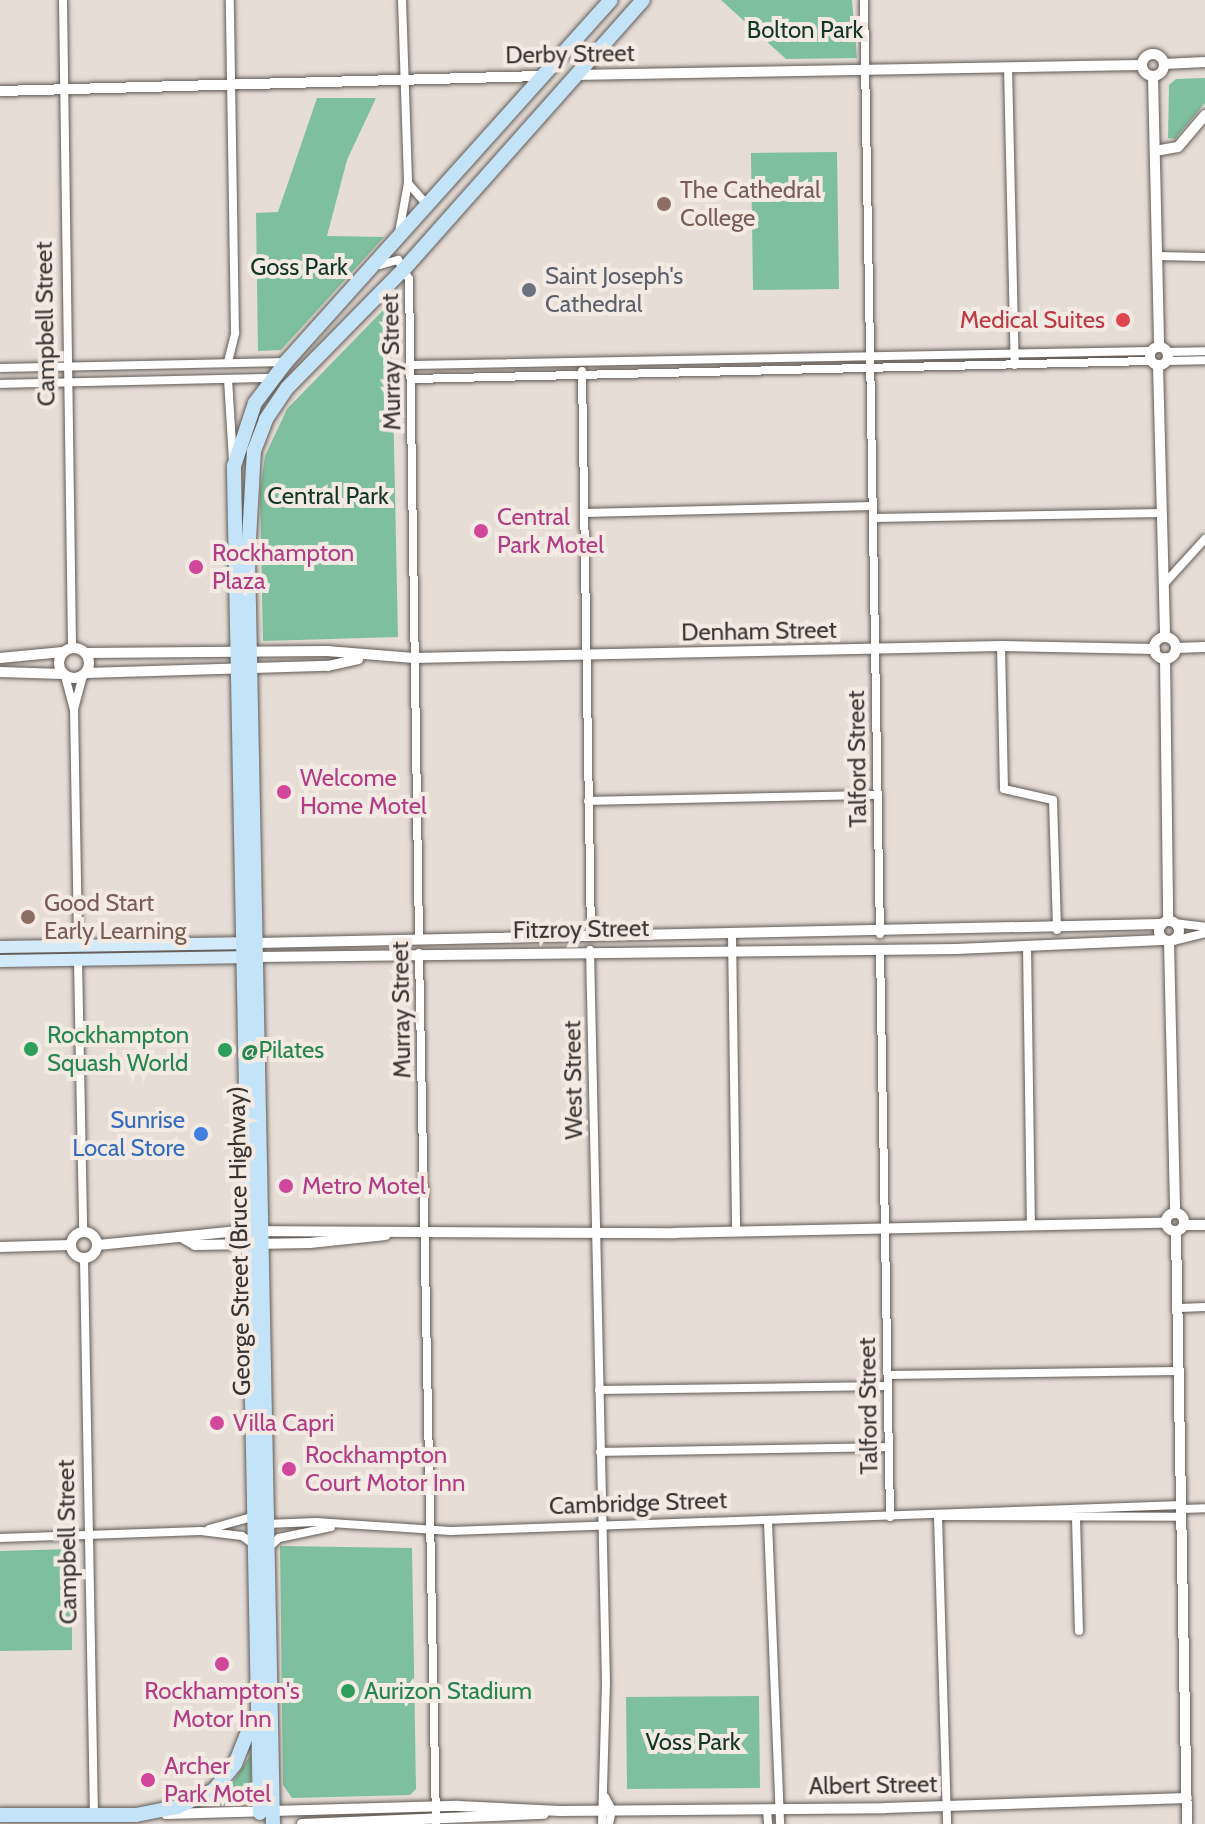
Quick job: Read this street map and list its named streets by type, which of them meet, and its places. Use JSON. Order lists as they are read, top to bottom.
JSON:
{
  "streets": {
    "highway": ["Derby Street", "George Street (Bruce Highway)", "Albert Street"],
    "main road": ["Fitzroy Street"],
    "street": [
      "Campbell Street",
      "Murray Street",
      "Denham Street",
      "Talford Street",
      "West Street",
      "Cambridge Street"
    ]
  },
  "crossings": [
    ["Derby Street", "Campbell Street"],
    ["Derby Street", "Talford Street"],
    ["Derby Street", "George Street (Bruce Highway)"],
    ["Campbell Street", "Denham Street"],
    ["Campbell Street", "Albert Street"],
    ["Murray Street", "Denham Street"],
    ["Murray Street", "Fitzroy Street"],
    ["Murray Street", "George Street (Bruce Highway)"],
    ["Murray Street", "Cambridge Street"],
    ["Murray Street", "Albert Street"],
    ["Denham Street", "Talford Street"],
    ["Denham Street", "West Street"],
    ["Denham Street", "George Street (Bruce Highway)"],
    ["Talford Street", "Fitzroy Street"],
    ["Talford Street", "Cambridge Street"],
    ["Fitzroy Street", "West Street"],
    ["Fitzroy Street", "George Street (Bruce Highway)"],
    ["West Street", "Cambridge Street"],
    ["West Street", "Albert Street"],
    ["George Street (Bruce Highway)", "Cambridge Street"],
    ["George Street (Bruce Highway)", "Albert Street"]
  ],
  "parks": [
    "Bolton Park",
    "Goss Park",
    "Central Park",
    "Voss Park"
  ],
  "places": [
    "The Cathedral College",
    "Saint Joseph's Cathedral",
    "Medical Suites",
    "Central Park Motel",
    "Rockhampton Plaza",
    "Welcome Home Motel",
    "Good Start Early Learning",
    "Rockhampton Squash World",
    "@Pilates",
    "Sunrise Local Store",
    "Metro Motel",
    "Villa Capri",
    "Rockhampton Court Motor Inn",
    "Rockhampton's Motor Inn",
    "Aurizon Stadium",
    "Archer Park Motel"
  ]
}
